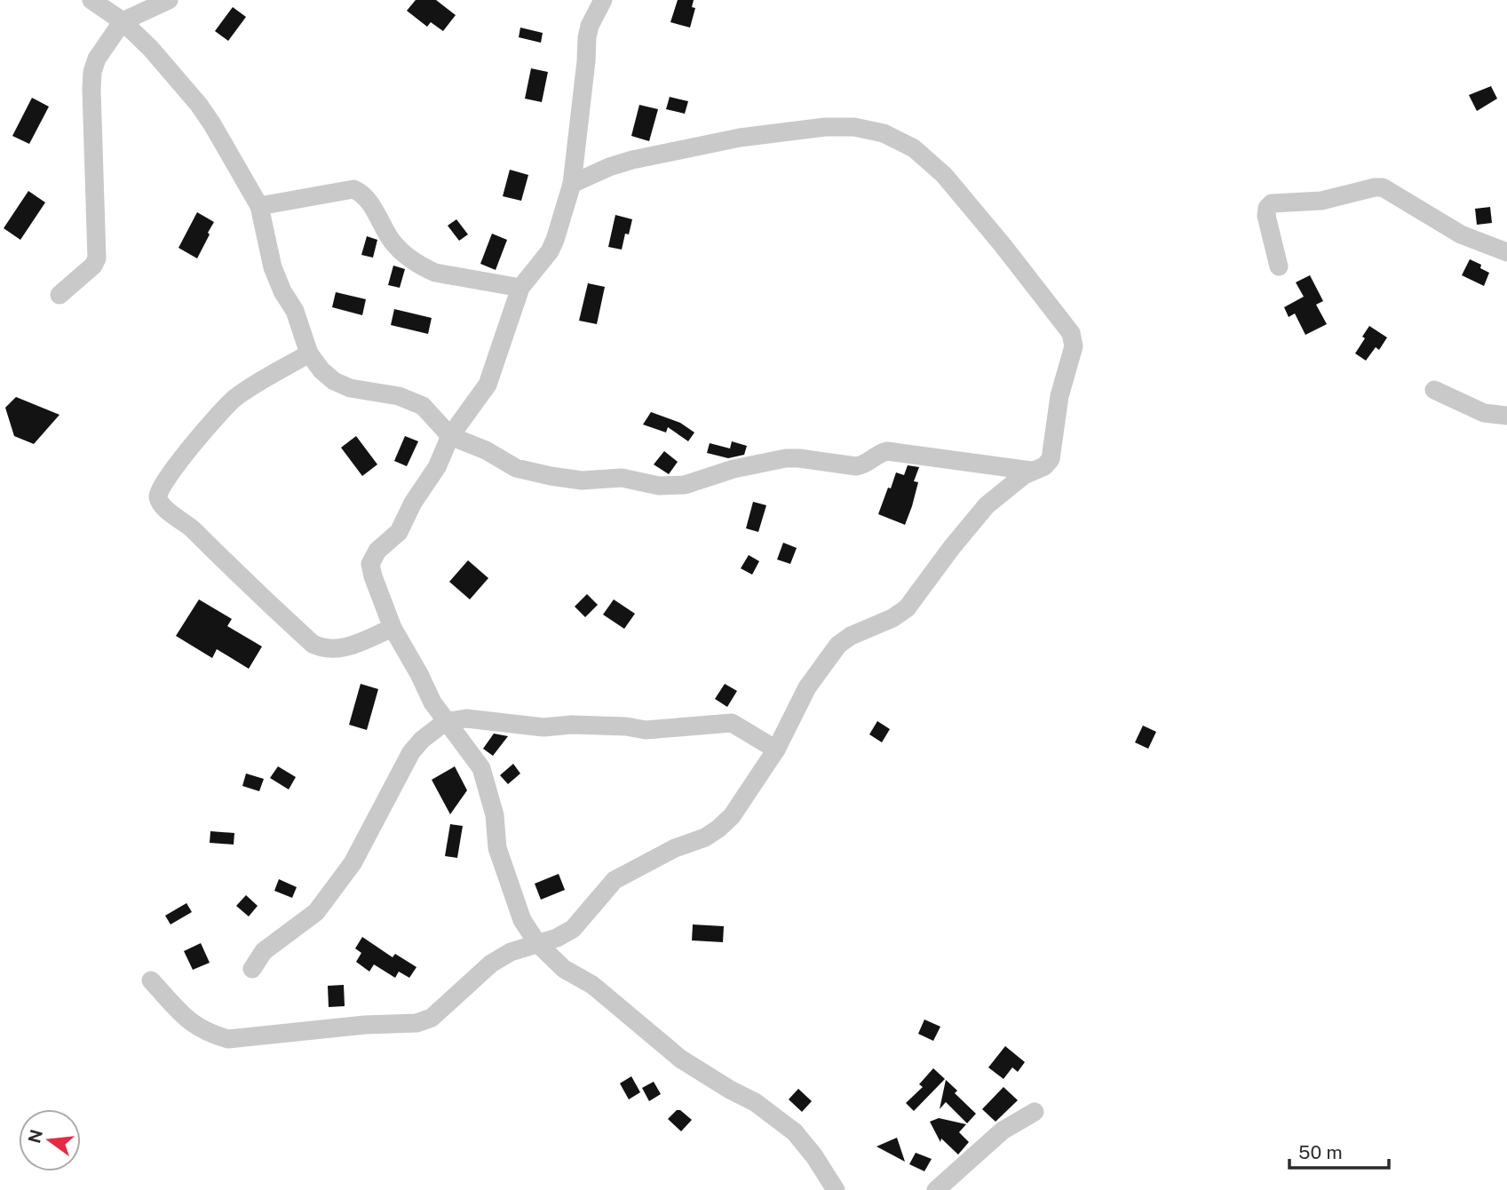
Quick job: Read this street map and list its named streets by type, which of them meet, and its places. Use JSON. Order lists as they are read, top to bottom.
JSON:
{
  "scale_bar": "50 m",
  "north": "left"
}
